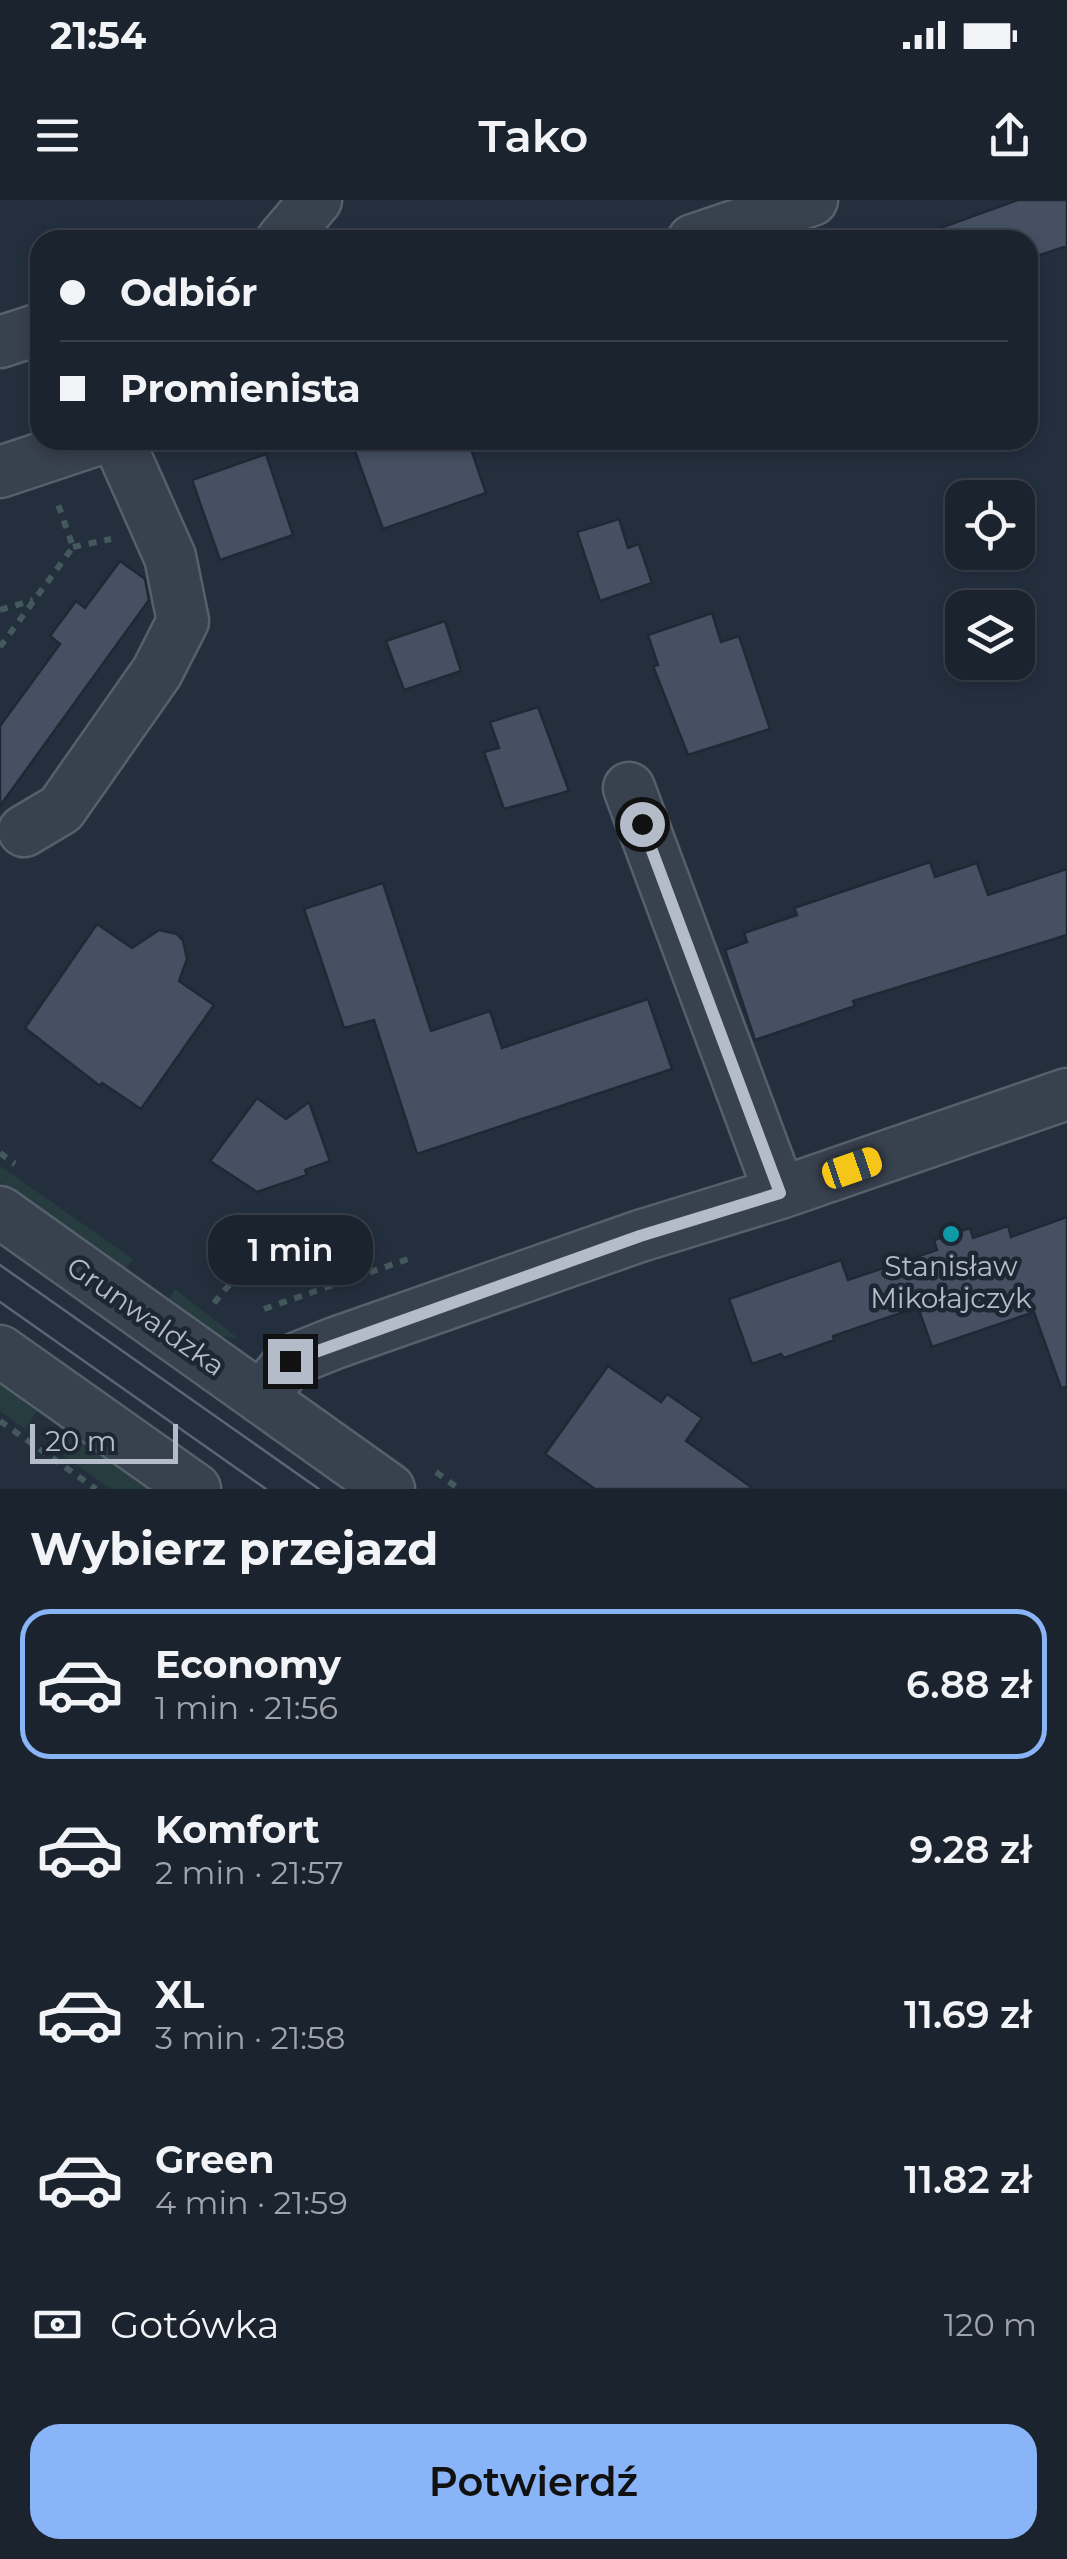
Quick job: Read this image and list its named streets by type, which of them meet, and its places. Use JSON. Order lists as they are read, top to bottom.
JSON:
{
  "streets": {
    "street": ["Grunwaldzka"]
  },
  "places": ["Stanisław Mikołajczyk"],
  "scale_bar": "20 m",
  "page": {
    "status": "21:54",
    "header": "Tako",
    "banner": ["Odbiór", "Promienista"],
    "bubble": "1 min",
    "scale": "20 m",
    "heading": "Wybierz przejazd",
    "list": [
      {
        "name": "Economy",
        "note": "1 min · 21:56",
        "value": "6.88 zł"
      },
      {
        "name": "Komfort",
        "note": "2 min · 21:57",
        "value": "9.28 zł"
      },
      {
        "name": "XL",
        "note": "3 min · 21:58",
        "value": "11.69 zł"
      },
      {
        "name": "Green",
        "note": "4 min · 21:59",
        "value": "11.82 zł"
      }
    ],
    "pay": ["Gotówka", "120 m"],
    "buttons": "Potwierdź"
  }
}
